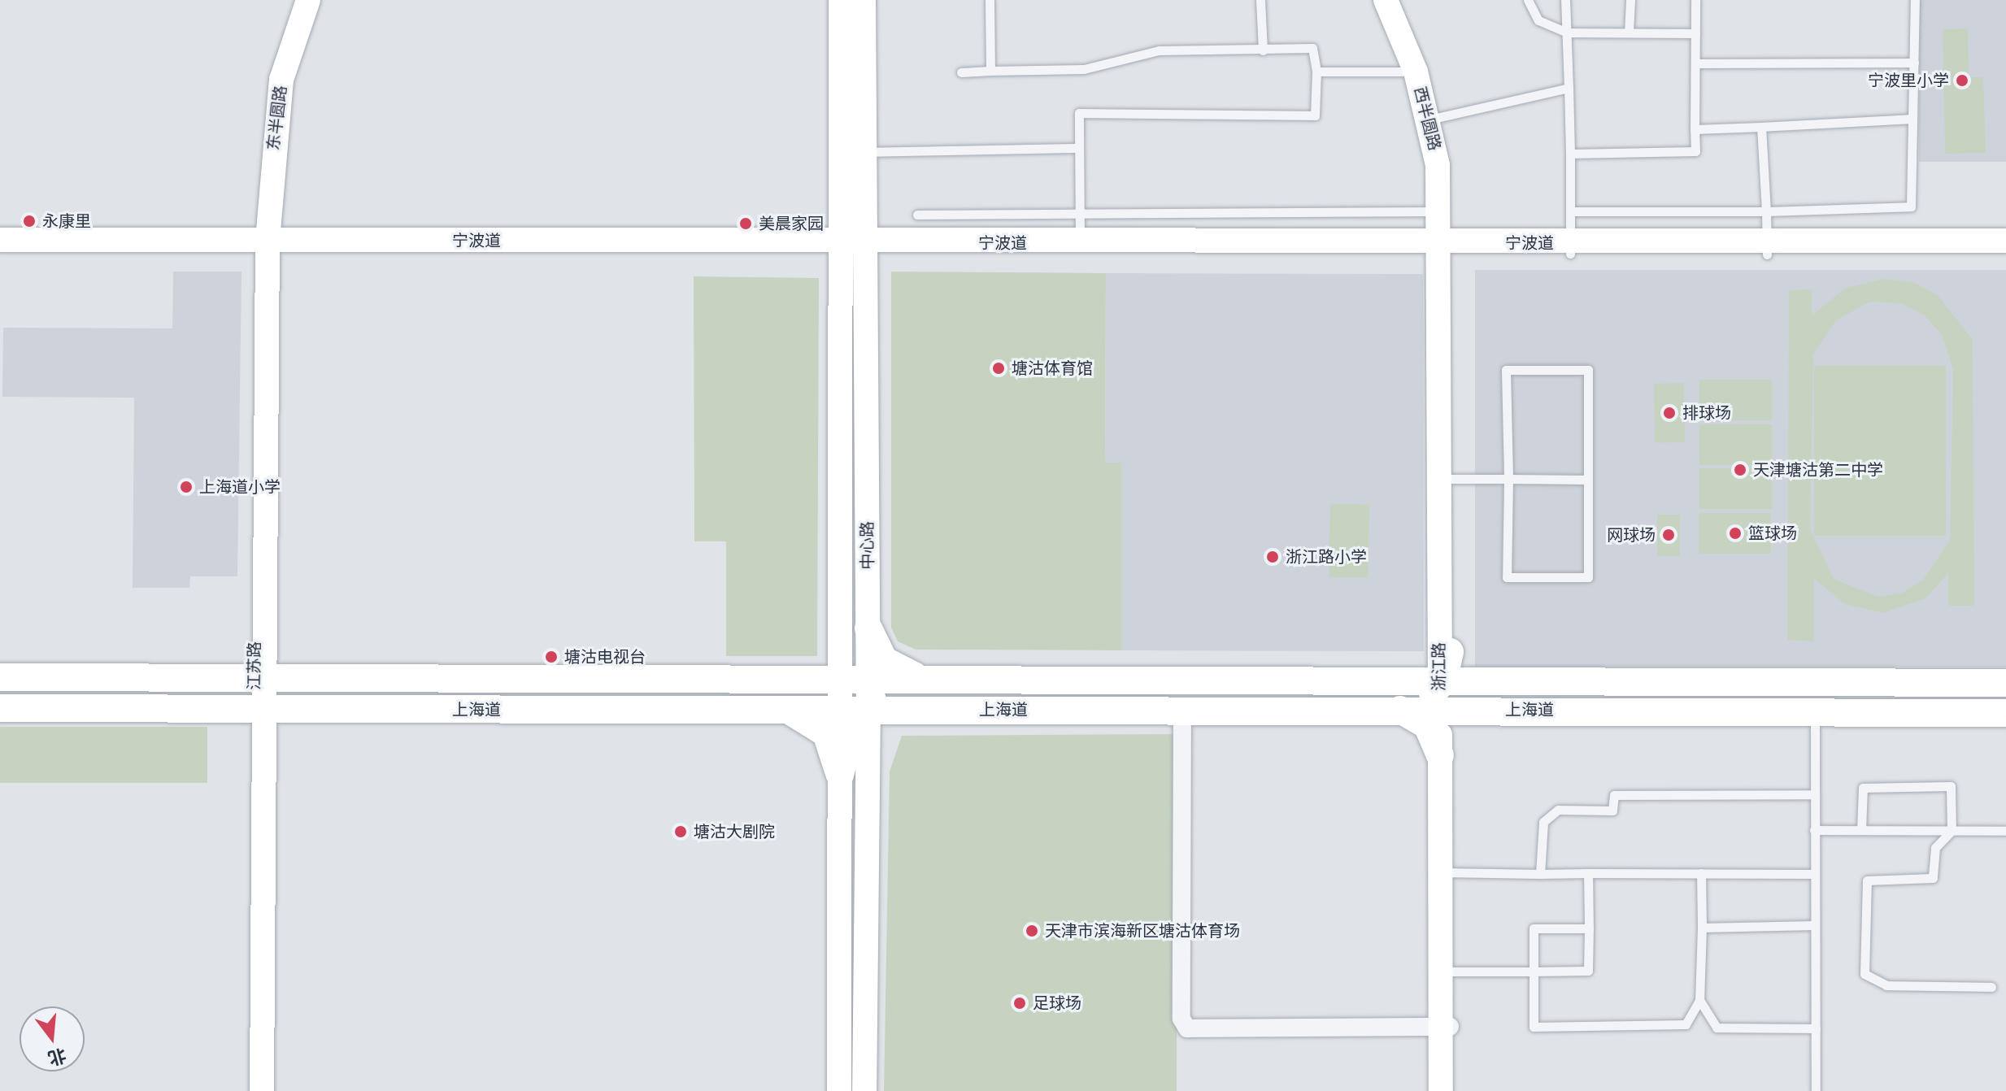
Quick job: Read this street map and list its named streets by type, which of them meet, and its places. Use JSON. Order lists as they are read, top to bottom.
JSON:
{
  "streets": {
    "main road": ["上海道"],
    "street": [
      "东半圆路",
      "西半圆路",
      "宁波道",
      "中心路",
      "江苏路",
      "浙江路"
    ]
  },
  "crossings": [
    ["东半圆路", "宁波道"],
    ["东半圆路", "江苏路"],
    ["西半圆路", "宁波道"],
    ["西半圆路", "浙江路"],
    ["宁波道", "中心路"],
    ["宁波道", "江苏路"],
    ["宁波道", "浙江路"],
    ["中心路", "上海道"],
    ["江苏路", "上海道"],
    ["浙江路", "上海道"]
  ],
  "places": [
    "宁波里小学",
    "永康里",
    "美晨家园",
    "塘沽体育馆",
    "排球场",
    "天津塘沽第二中学",
    "上海道小学",
    "篮球场",
    "网球场",
    "浙江路小学",
    "塘沽电视台",
    "塘沽大剧院",
    "天津市滨海新区塘沽体育场",
    "足球场"
  ],
  "north": "bottom"
}
